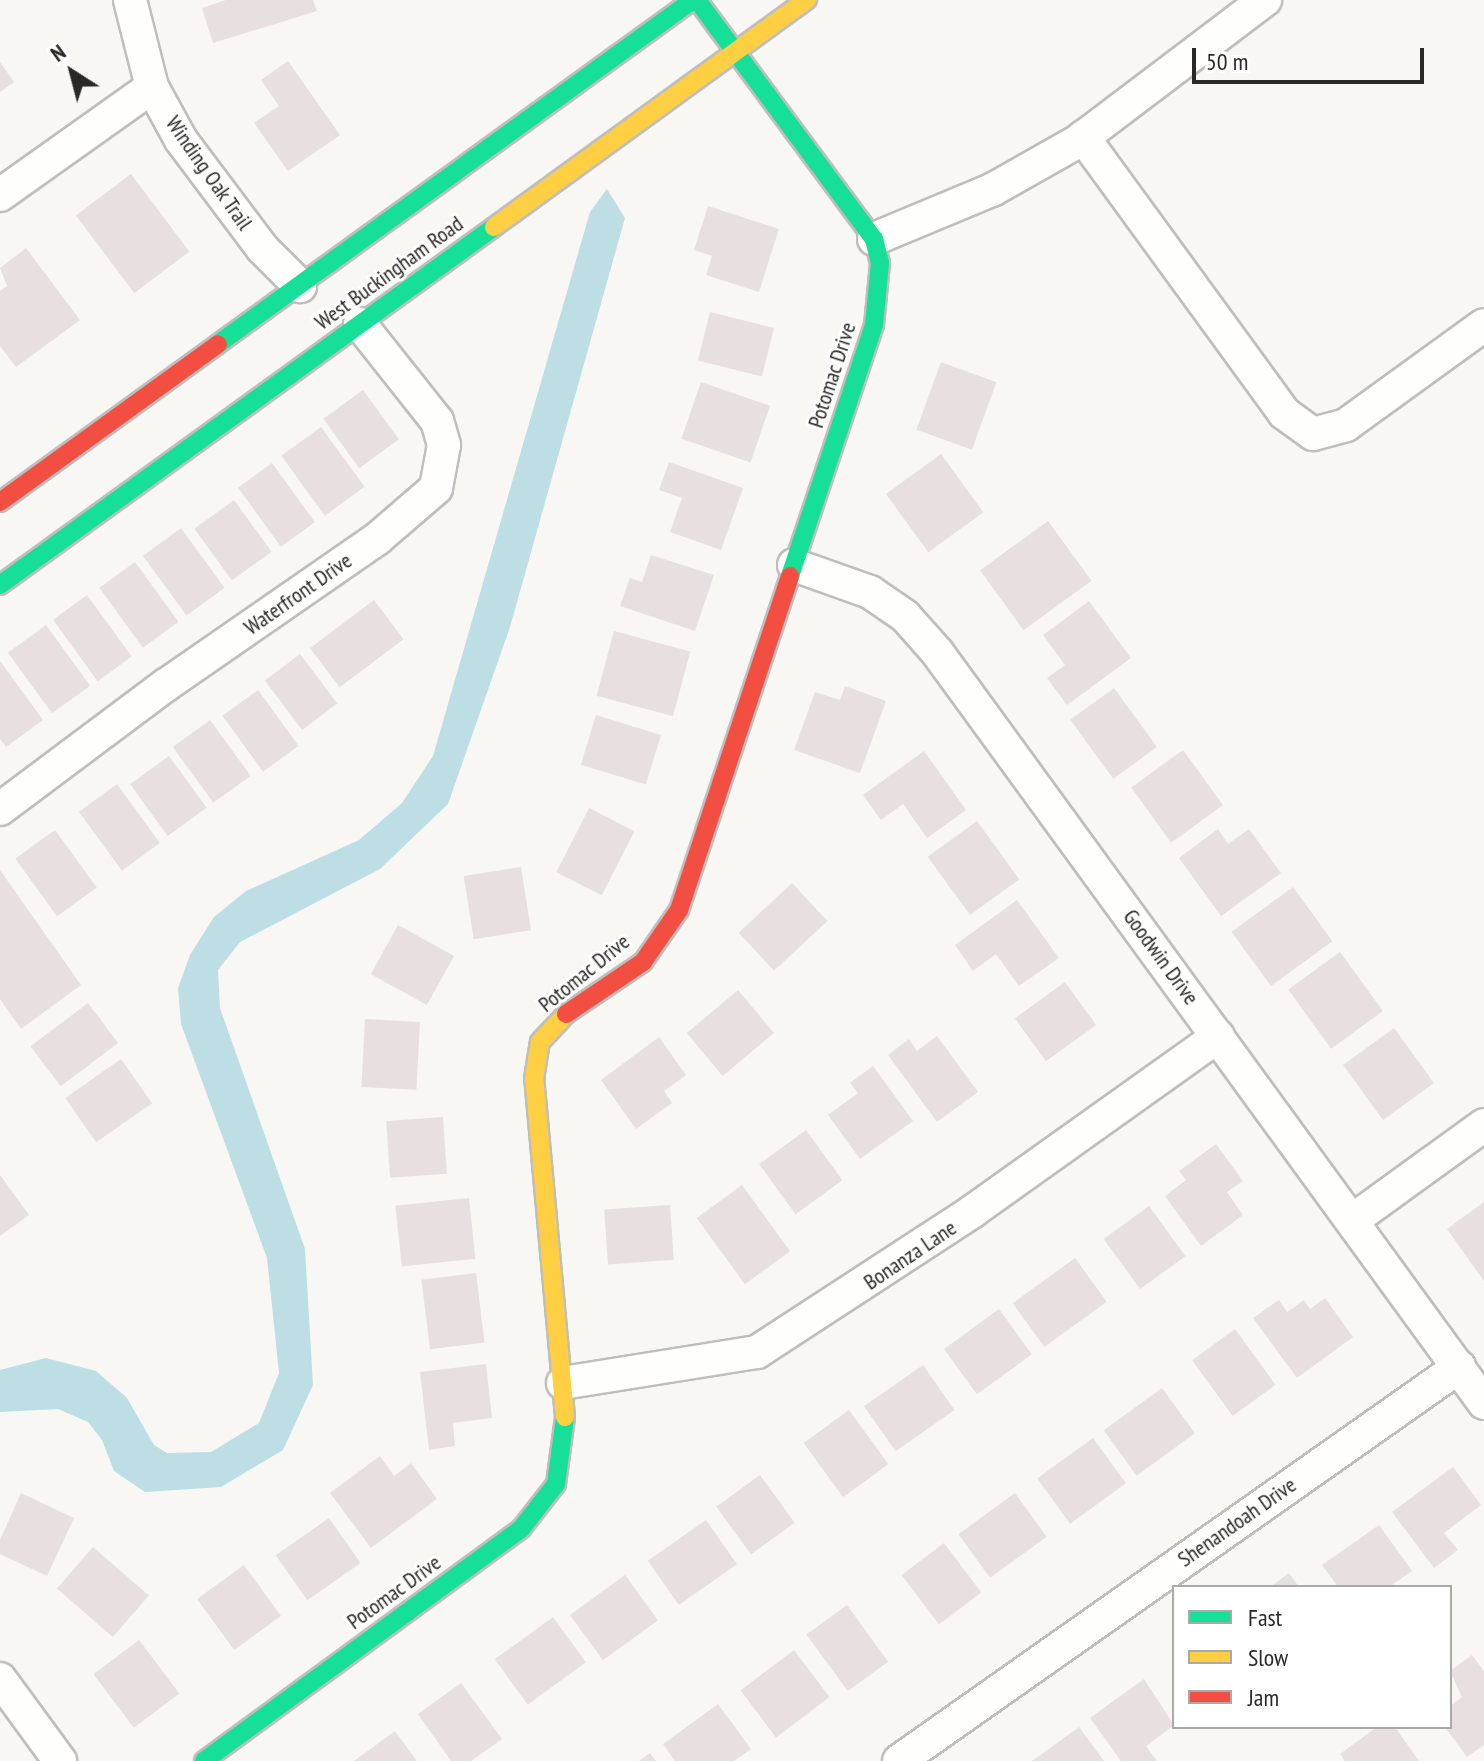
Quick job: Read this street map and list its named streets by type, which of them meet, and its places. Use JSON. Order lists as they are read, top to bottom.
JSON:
{
  "streets": {
    "street": [
      "Winding Oak Trail",
      "West Buckingham Road",
      "Potomac Drive",
      "Waterfront Drive",
      "Goodwin Drive",
      "Bonanza Lane",
      "Shenandoah Drive"
    ]
  },
  "crossings": [
    ["Winding Oak Trail", "West Buckingham Road"],
    ["West Buckingham Road", "Waterfront Drive"],
    ["Potomac Drive", "Goodwin Drive"],
    ["Potomac Drive", "Bonanza Lane"],
    ["Goodwin Drive", "Bonanza Lane"],
    ["Goodwin Drive", "Shenandoah Drive"]
  ],
  "legend": ["Fast", "Slow", "Jam"],
  "scale_bar": "50 m",
  "north": "top left"
}
